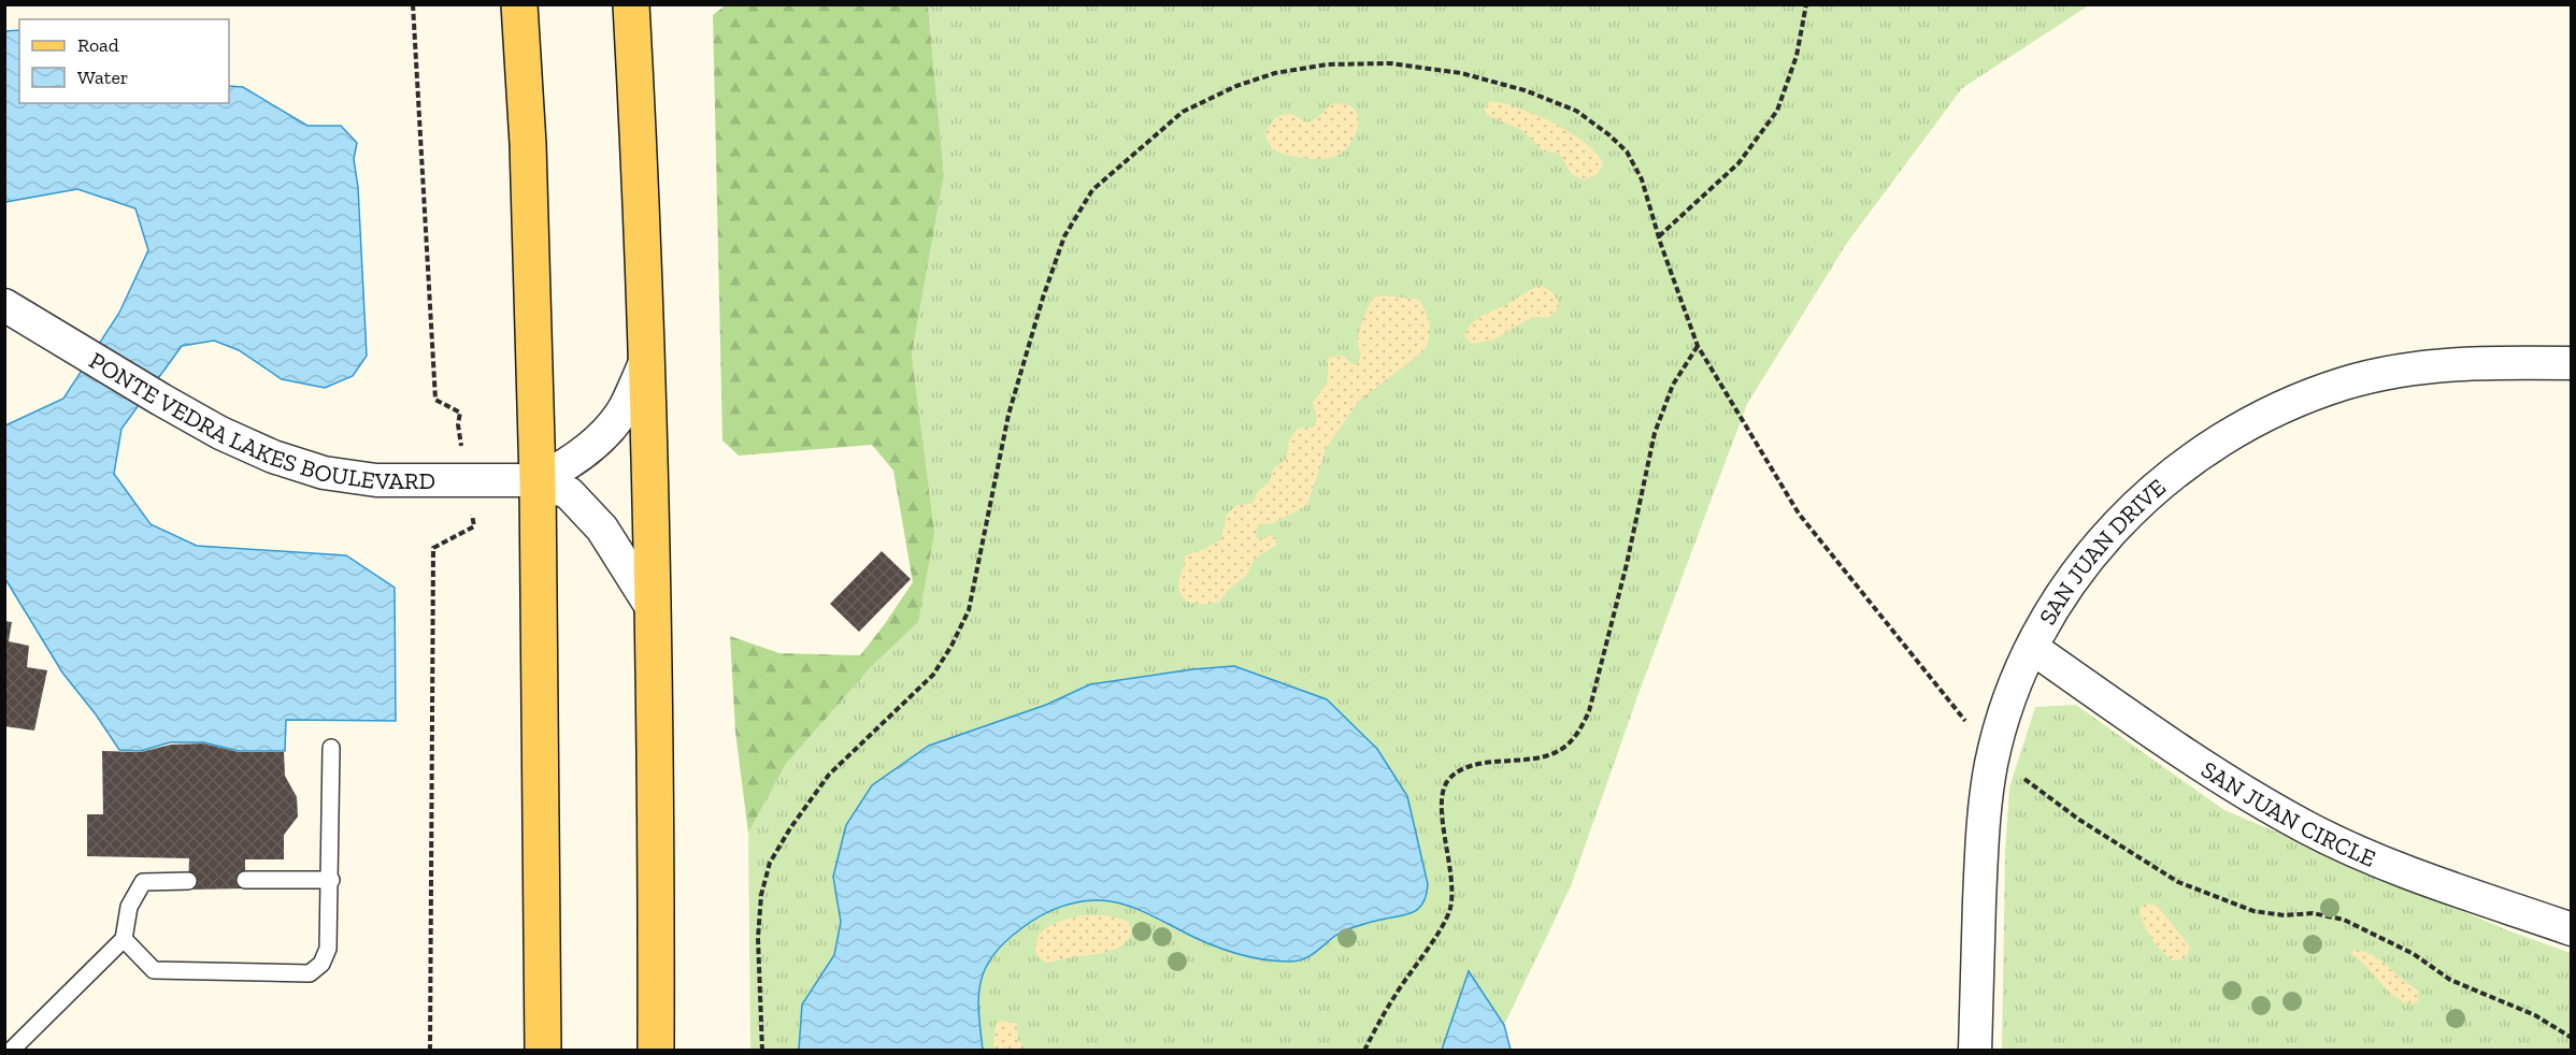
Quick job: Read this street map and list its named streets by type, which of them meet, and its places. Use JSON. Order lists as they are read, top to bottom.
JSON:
{
  "streets": {
    "street": ["PONTE VEDRA LAKES BOULEVARD", "SAN JUAN DRIVE", "SAN JUAN CIRCLE"]
  },
  "crossings": [
    ["SAN JUAN DRIVE", "SAN JUAN CIRCLE"]
  ],
  "legend": ["Road", "Water"]
}
